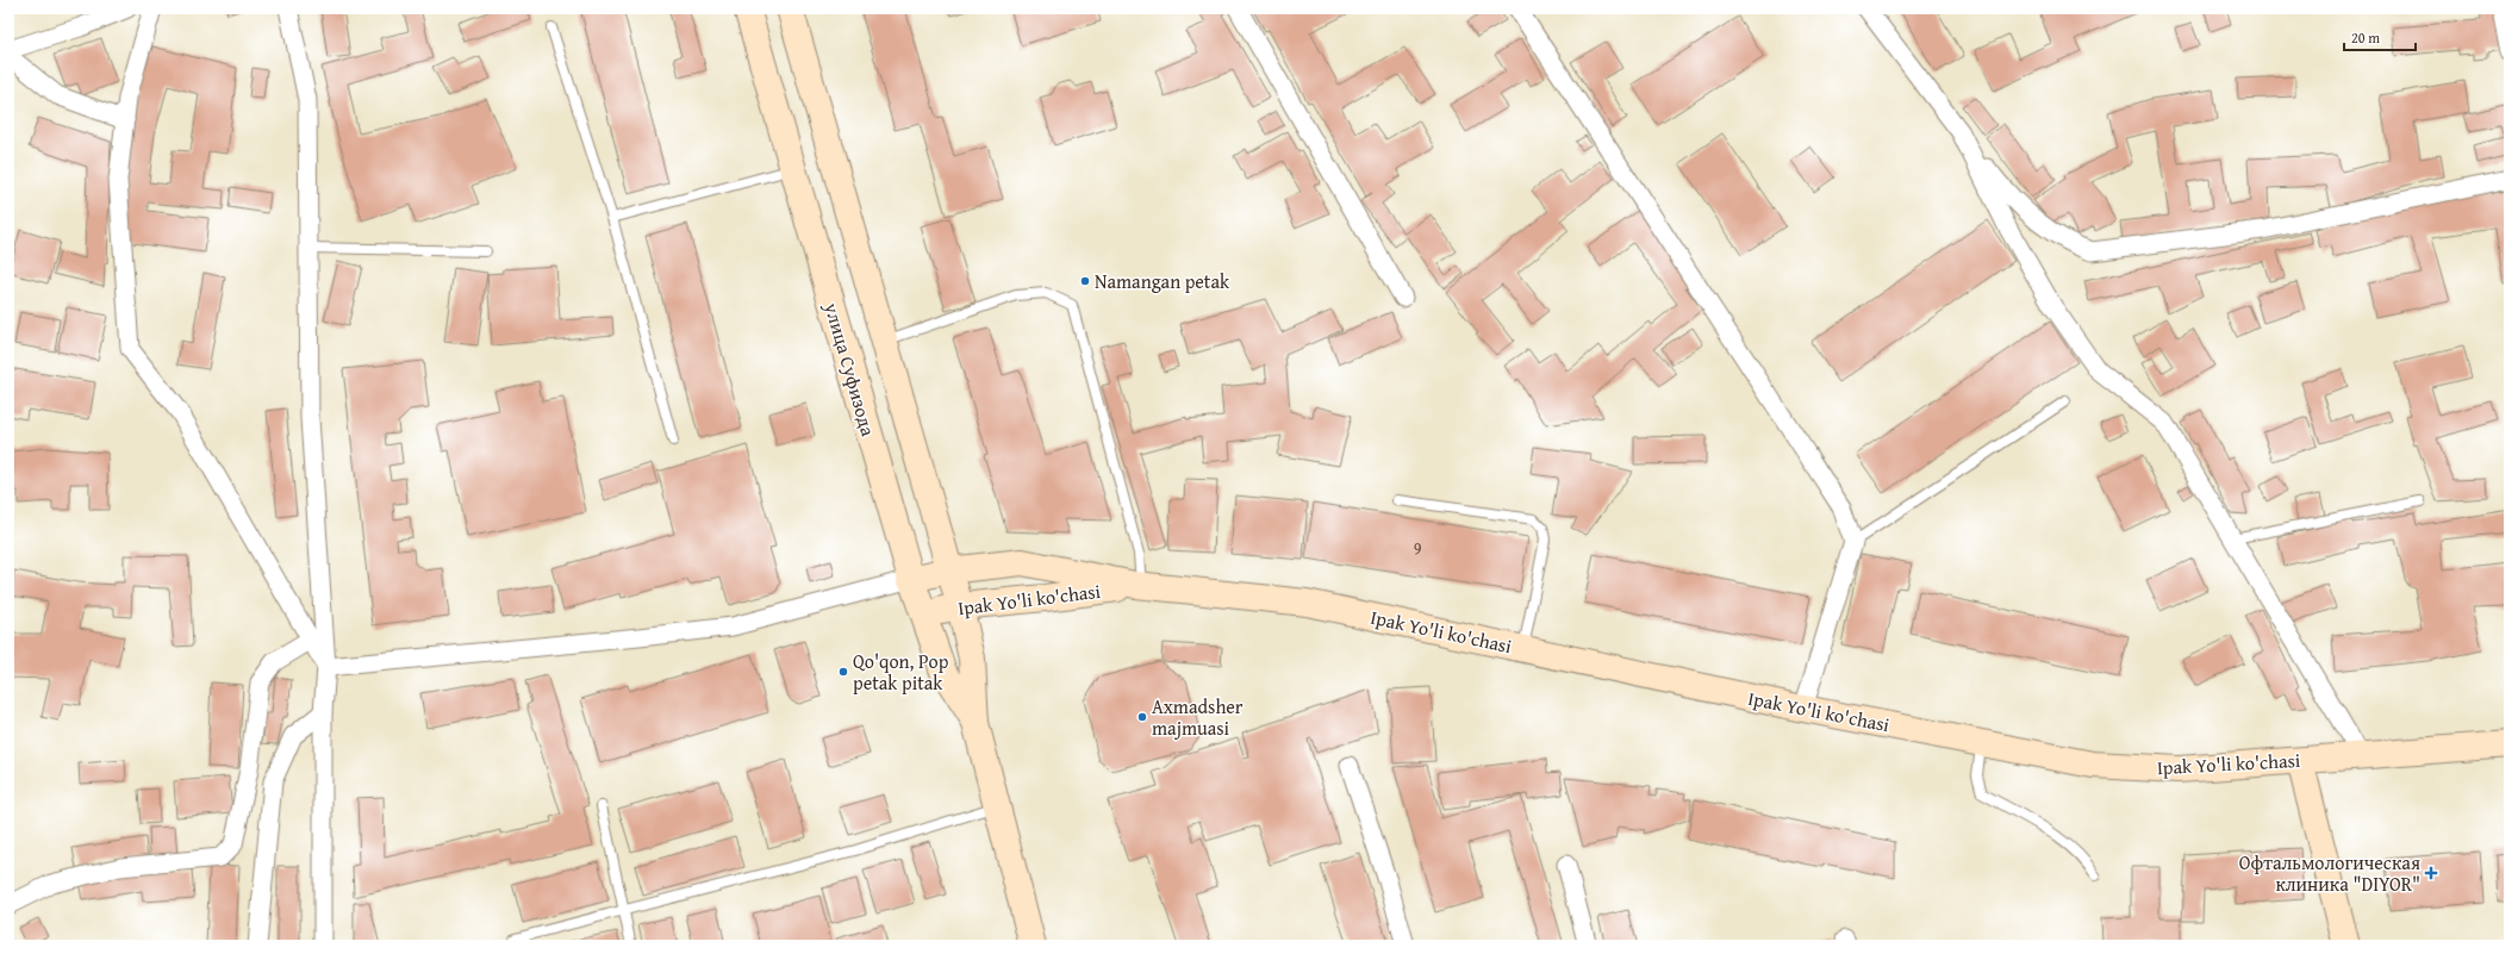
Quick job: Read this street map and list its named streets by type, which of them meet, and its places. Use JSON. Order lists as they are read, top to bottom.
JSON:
{
  "streets": {
    "main road": ["улица Суфизода", "Ipak Yo'li ko'chasi"]
  },
  "crossings": [
    ["улица Суфизода", "Ipak Yo'li ko'chasi"]
  ],
  "places": {
    "other": ["Namangan petak", "Qo'qon, Pop petak pitak", "Axmadsher majmuasi"],
    "health": ["Офтальмологическая клиника \"DIYOR\""]
  },
  "house_numbers": ["9"],
  "scale_bar": "20 m"
}
